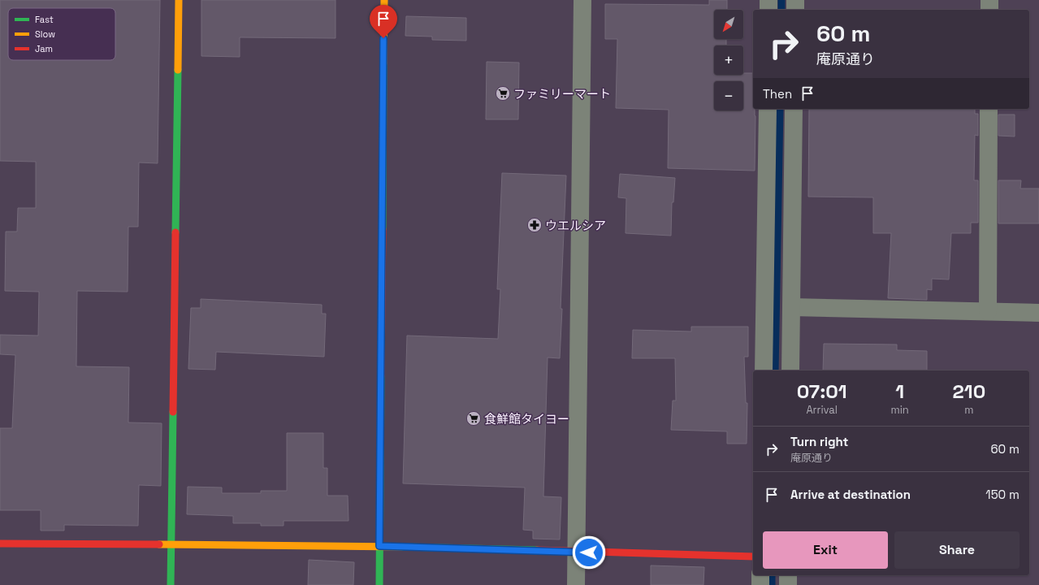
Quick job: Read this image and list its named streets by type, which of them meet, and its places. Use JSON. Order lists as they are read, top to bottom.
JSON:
{
  "places": {
    "supermarket": ["ファミリーマート", "食鮮館タイヨー"],
    "pharmacy": ["ウエルシア"]
  },
  "legend": ["Fast", "Slow", "Jam"],
  "north": "bottom left",
  "page": {
    "map_buttons": ["+", "−"],
    "turn": ["60 m", "庵原通り"],
    "then": "Then",
    "eta": [
      "07:01",
      "Arrival",
      "1",
      "min",
      "210",
      "m"
    ],
    "list": [
      {
        "name": "Turn right",
        "note": "庵原通り",
        "value": "60 m"
      },
      {
        "name": "Arrive at destination",
        "value": "150 m"
      }
    ],
    "buttons": ["Exit", "Share"]
  }
}
